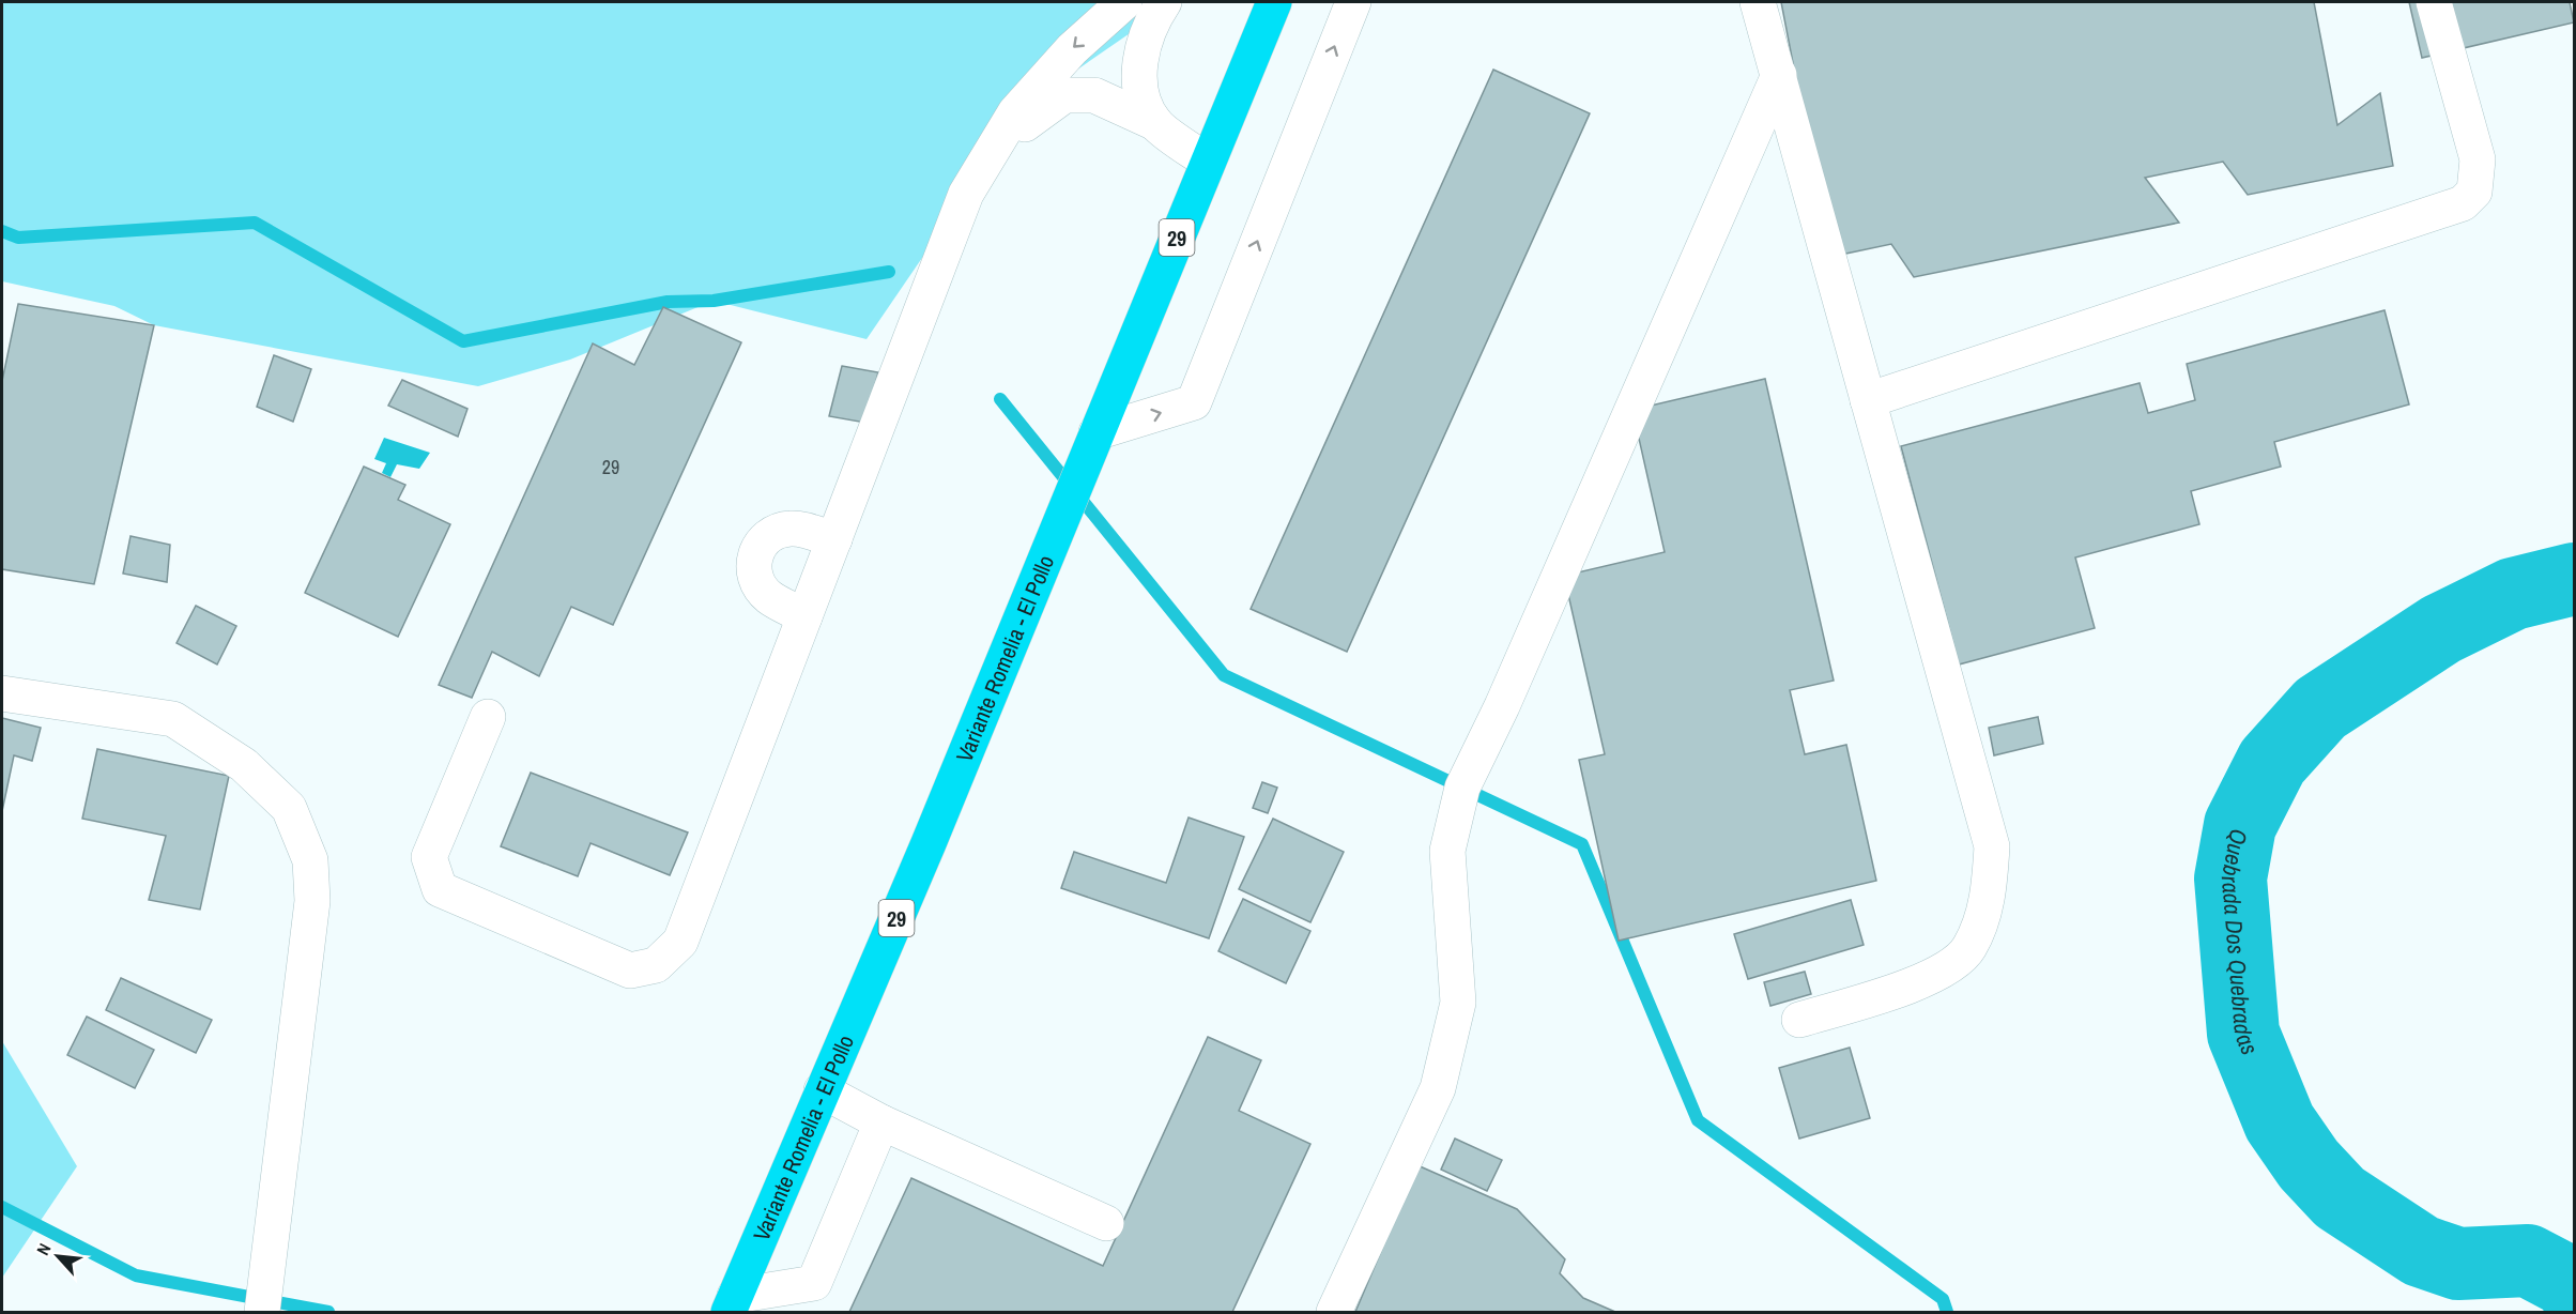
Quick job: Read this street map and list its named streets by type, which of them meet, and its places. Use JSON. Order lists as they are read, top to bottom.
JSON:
{
  "streets": {
    "highway": ["29", "Variante Romelia - El Pollo"]
  },
  "water": ["Quebrada Dos Quebradas"],
  "house_numbers": ["29"],
  "north": "top left"
}
